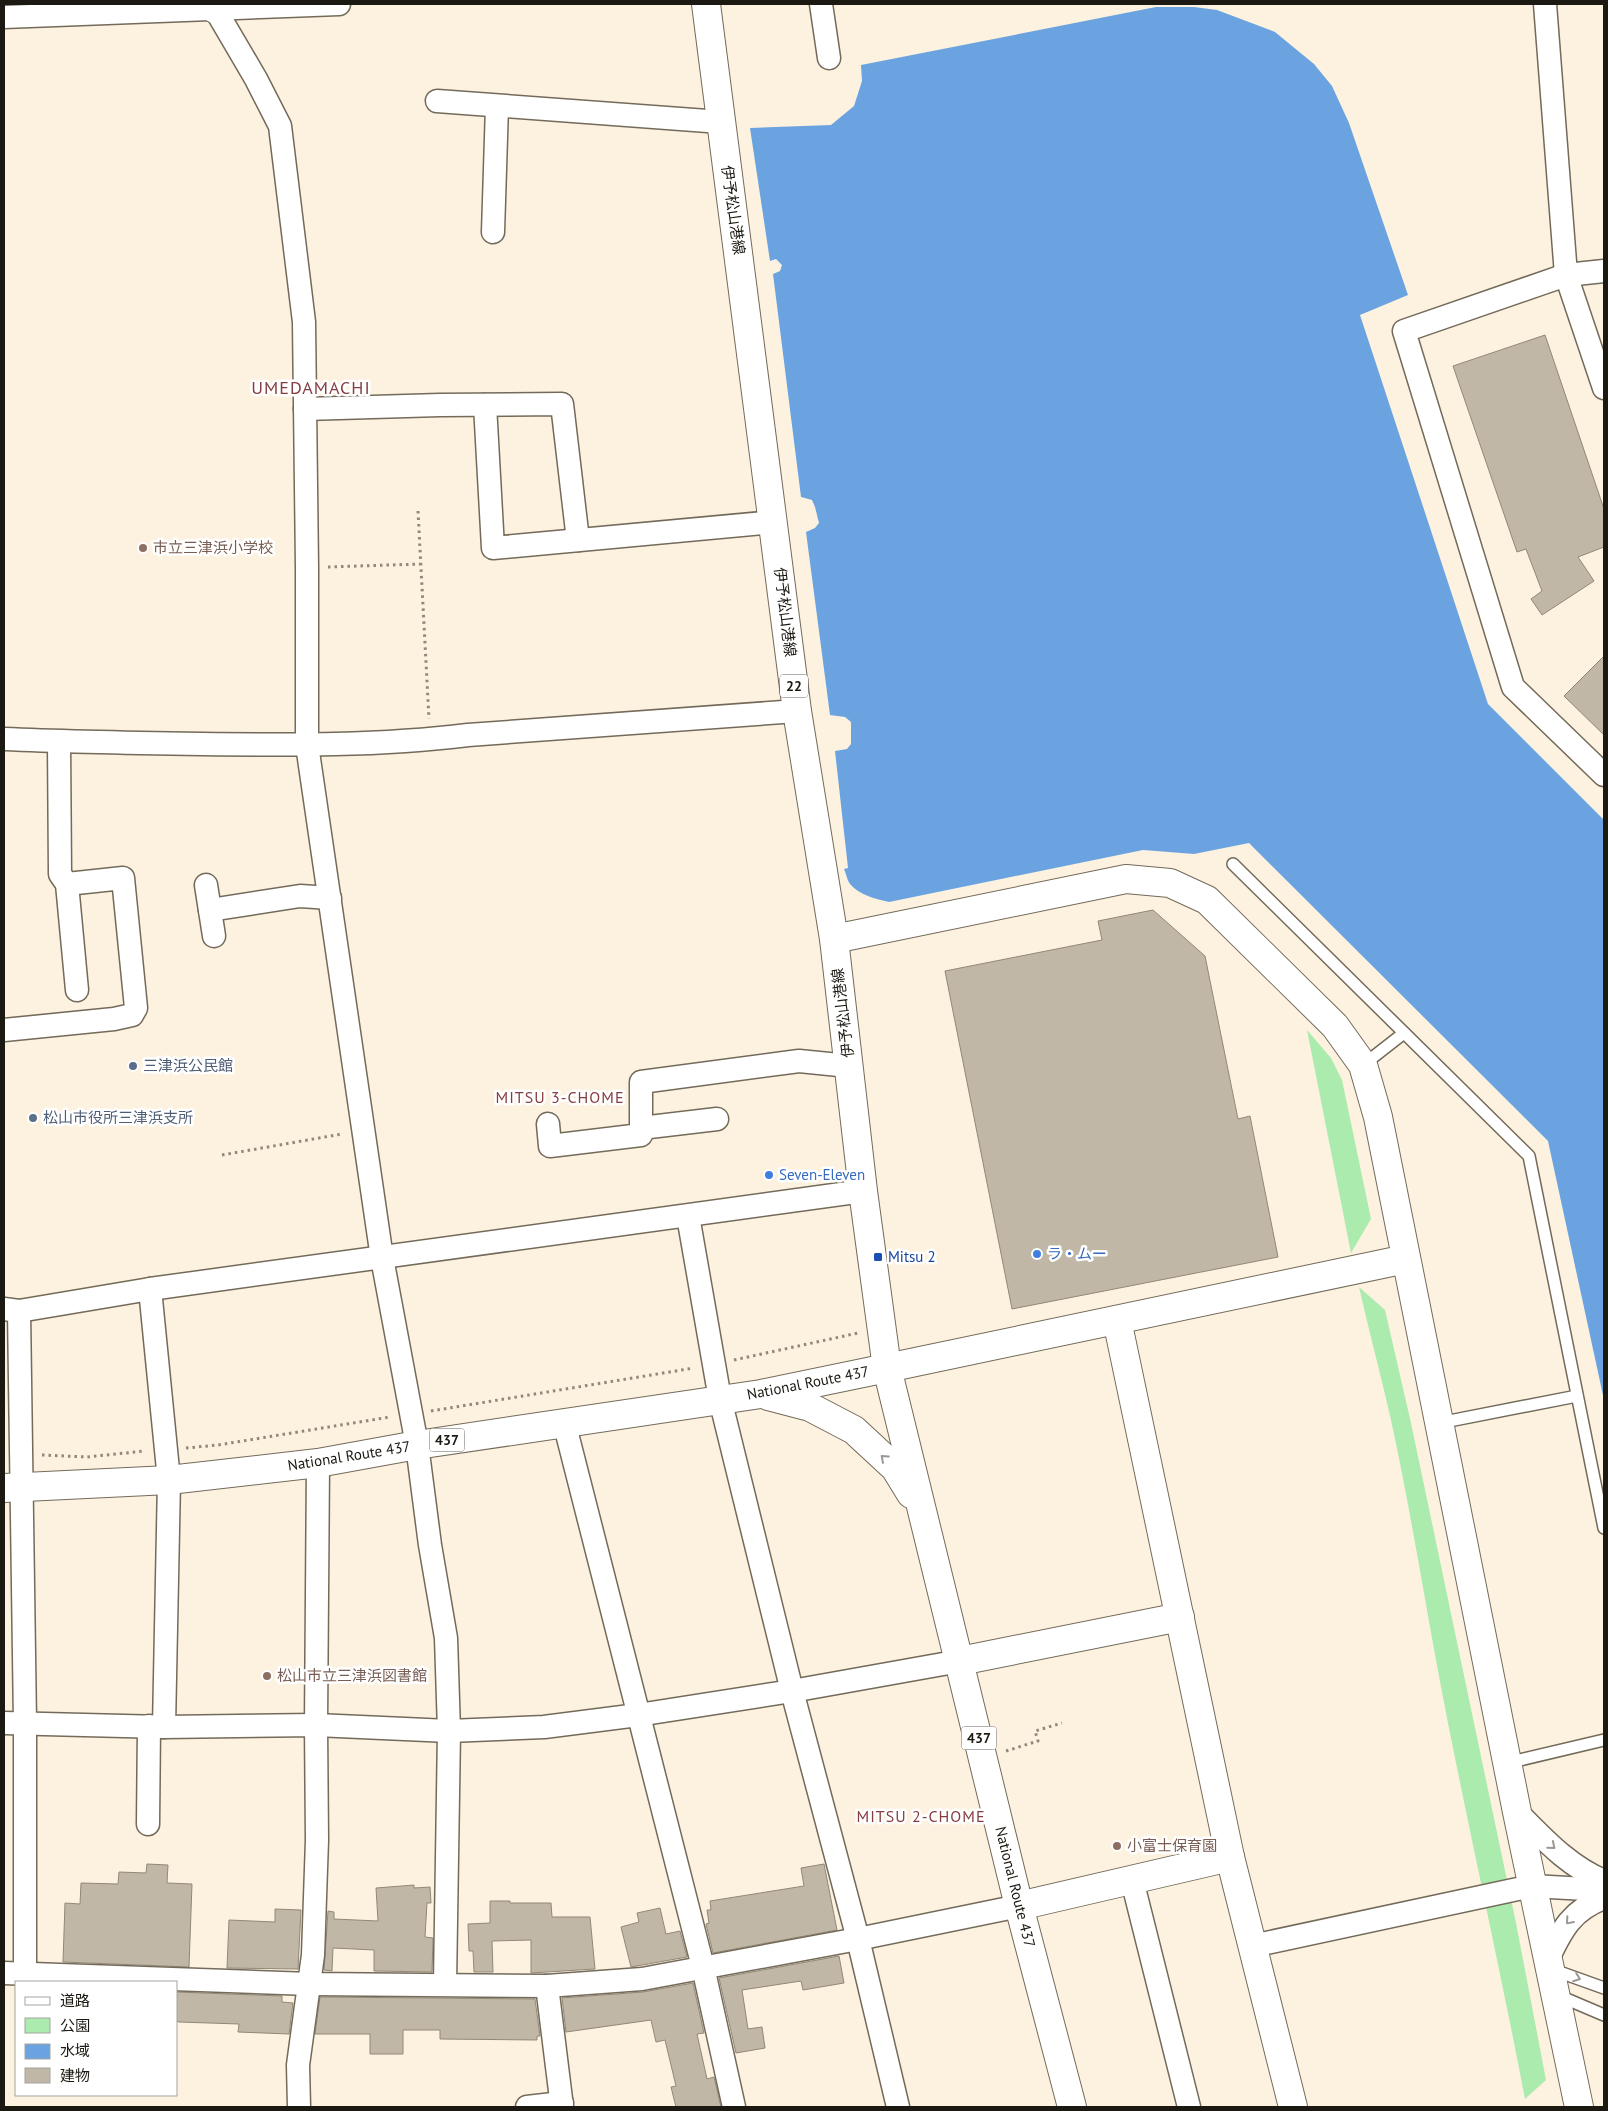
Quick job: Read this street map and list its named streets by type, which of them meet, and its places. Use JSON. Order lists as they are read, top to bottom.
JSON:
{
  "streets": {
    "main road": [
      "伊予松山港線",
      "22",
      "National Route 437",
      "437"
    ]
  },
  "crossings": [
    ["伊予松山港線", "National Route 437"]
  ],
  "districts": ["UMEDAMACHI", "MITSU 3-CHOME", "MITSU 2-CHOME"],
  "places": {
    "other": [
      "市立三津浜小学校",
      "三津浜公民館",
      "松山市役所三津浜支所",
      "Seven-Eleven",
      "ラ・ムー",
      "松山市立三津浜図書館",
      "小富士保育園"
    ],
    "transit": ["Mitsu 2"]
  },
  "legend": [
    "道路",
    "公園",
    "水域",
    "建物"
  ]
}
